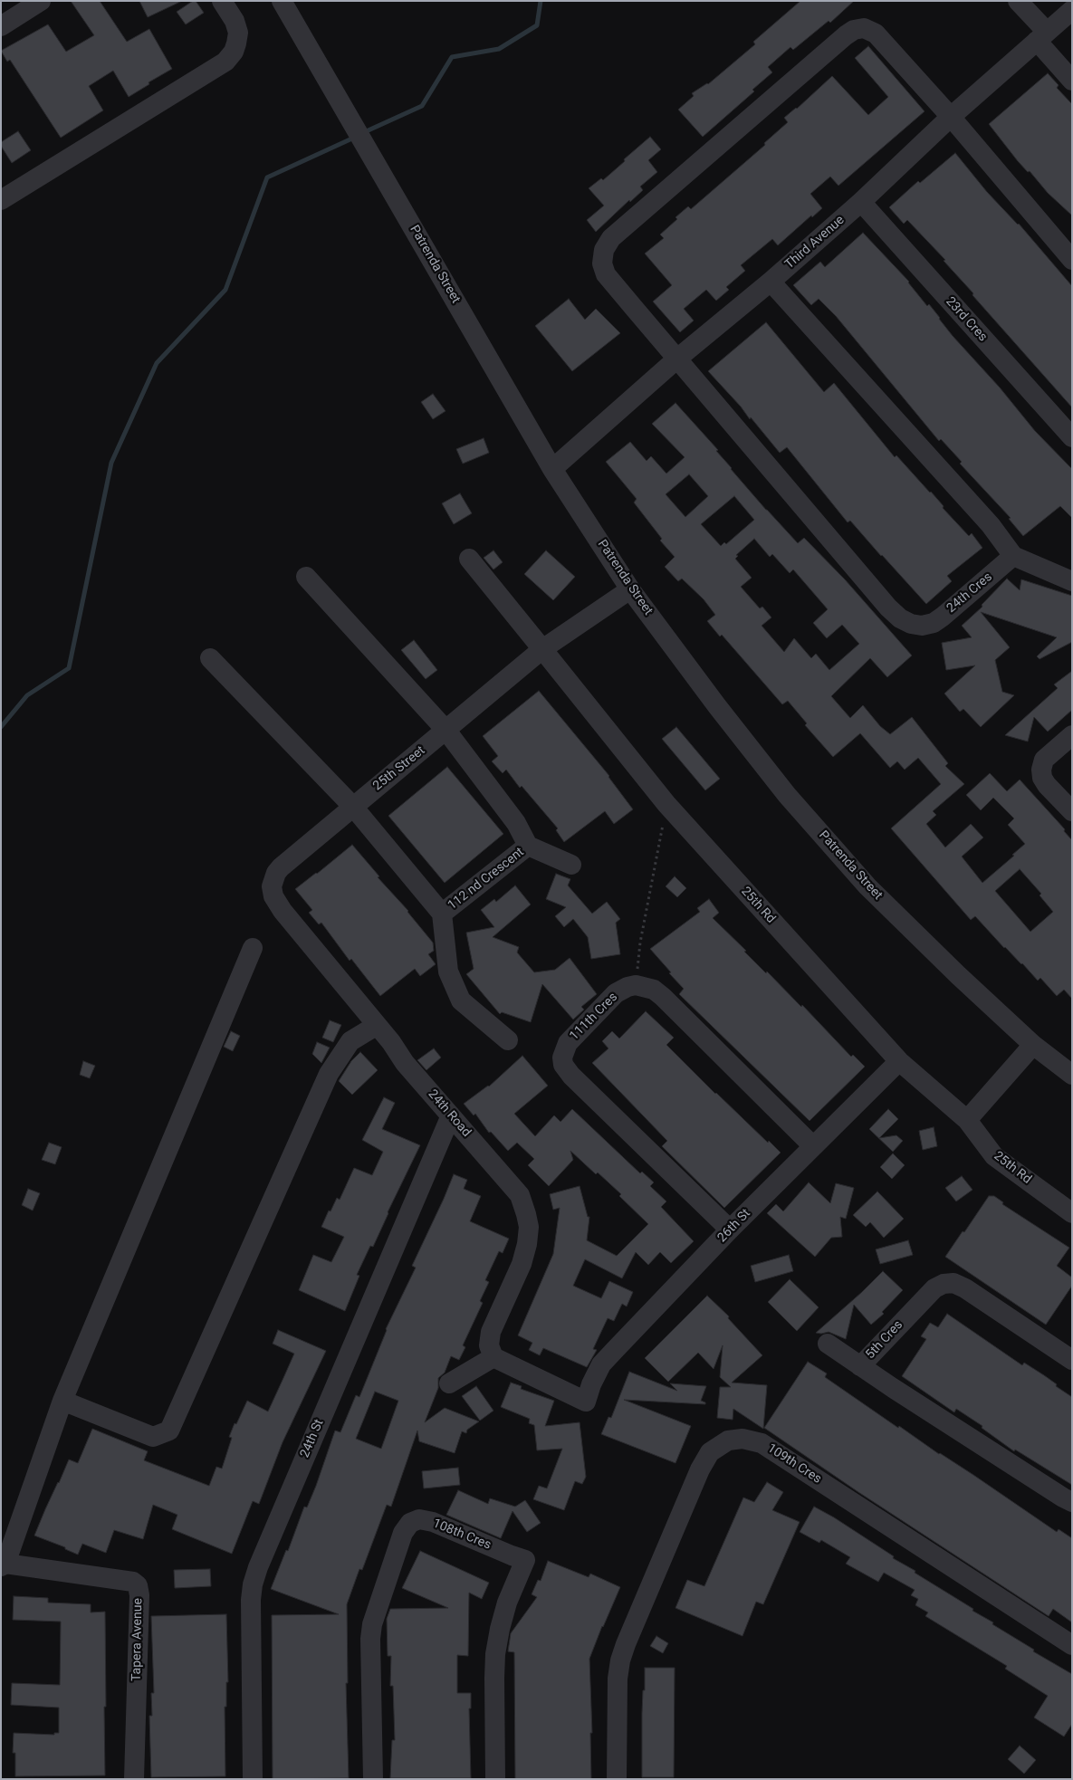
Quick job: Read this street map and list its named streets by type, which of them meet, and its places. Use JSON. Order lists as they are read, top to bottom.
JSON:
{
  "streets": {
    "street": [
      "Third Avenue",
      "Patrenda Street",
      "23rd Cres",
      "24th Cres",
      "25th Street",
      "112 nd Crescent",
      "25th Rd",
      "111th Cres",
      "24th Road",
      "26th St",
      "5th Cres",
      "24th St",
      "109th Cres",
      "108th Cres",
      "Tapera Avenue"
    ]
  },
  "crossings": [
    ["Third Avenue", "Patrenda Street"],
    ["Third Avenue", "23rd Cres"],
    ["Third Avenue", "24th Cres"],
    ["25th Street", "112 nd Crescent"],
    ["25th Street", "25th Rd"],
    ["25th Street", "24th Road"],
    ["25th Rd", "26th St"],
    ["111th Cres", "26th St"],
    ["24th Road", "26th St"],
    ["24th Road", "24th St"]
  ]
}
